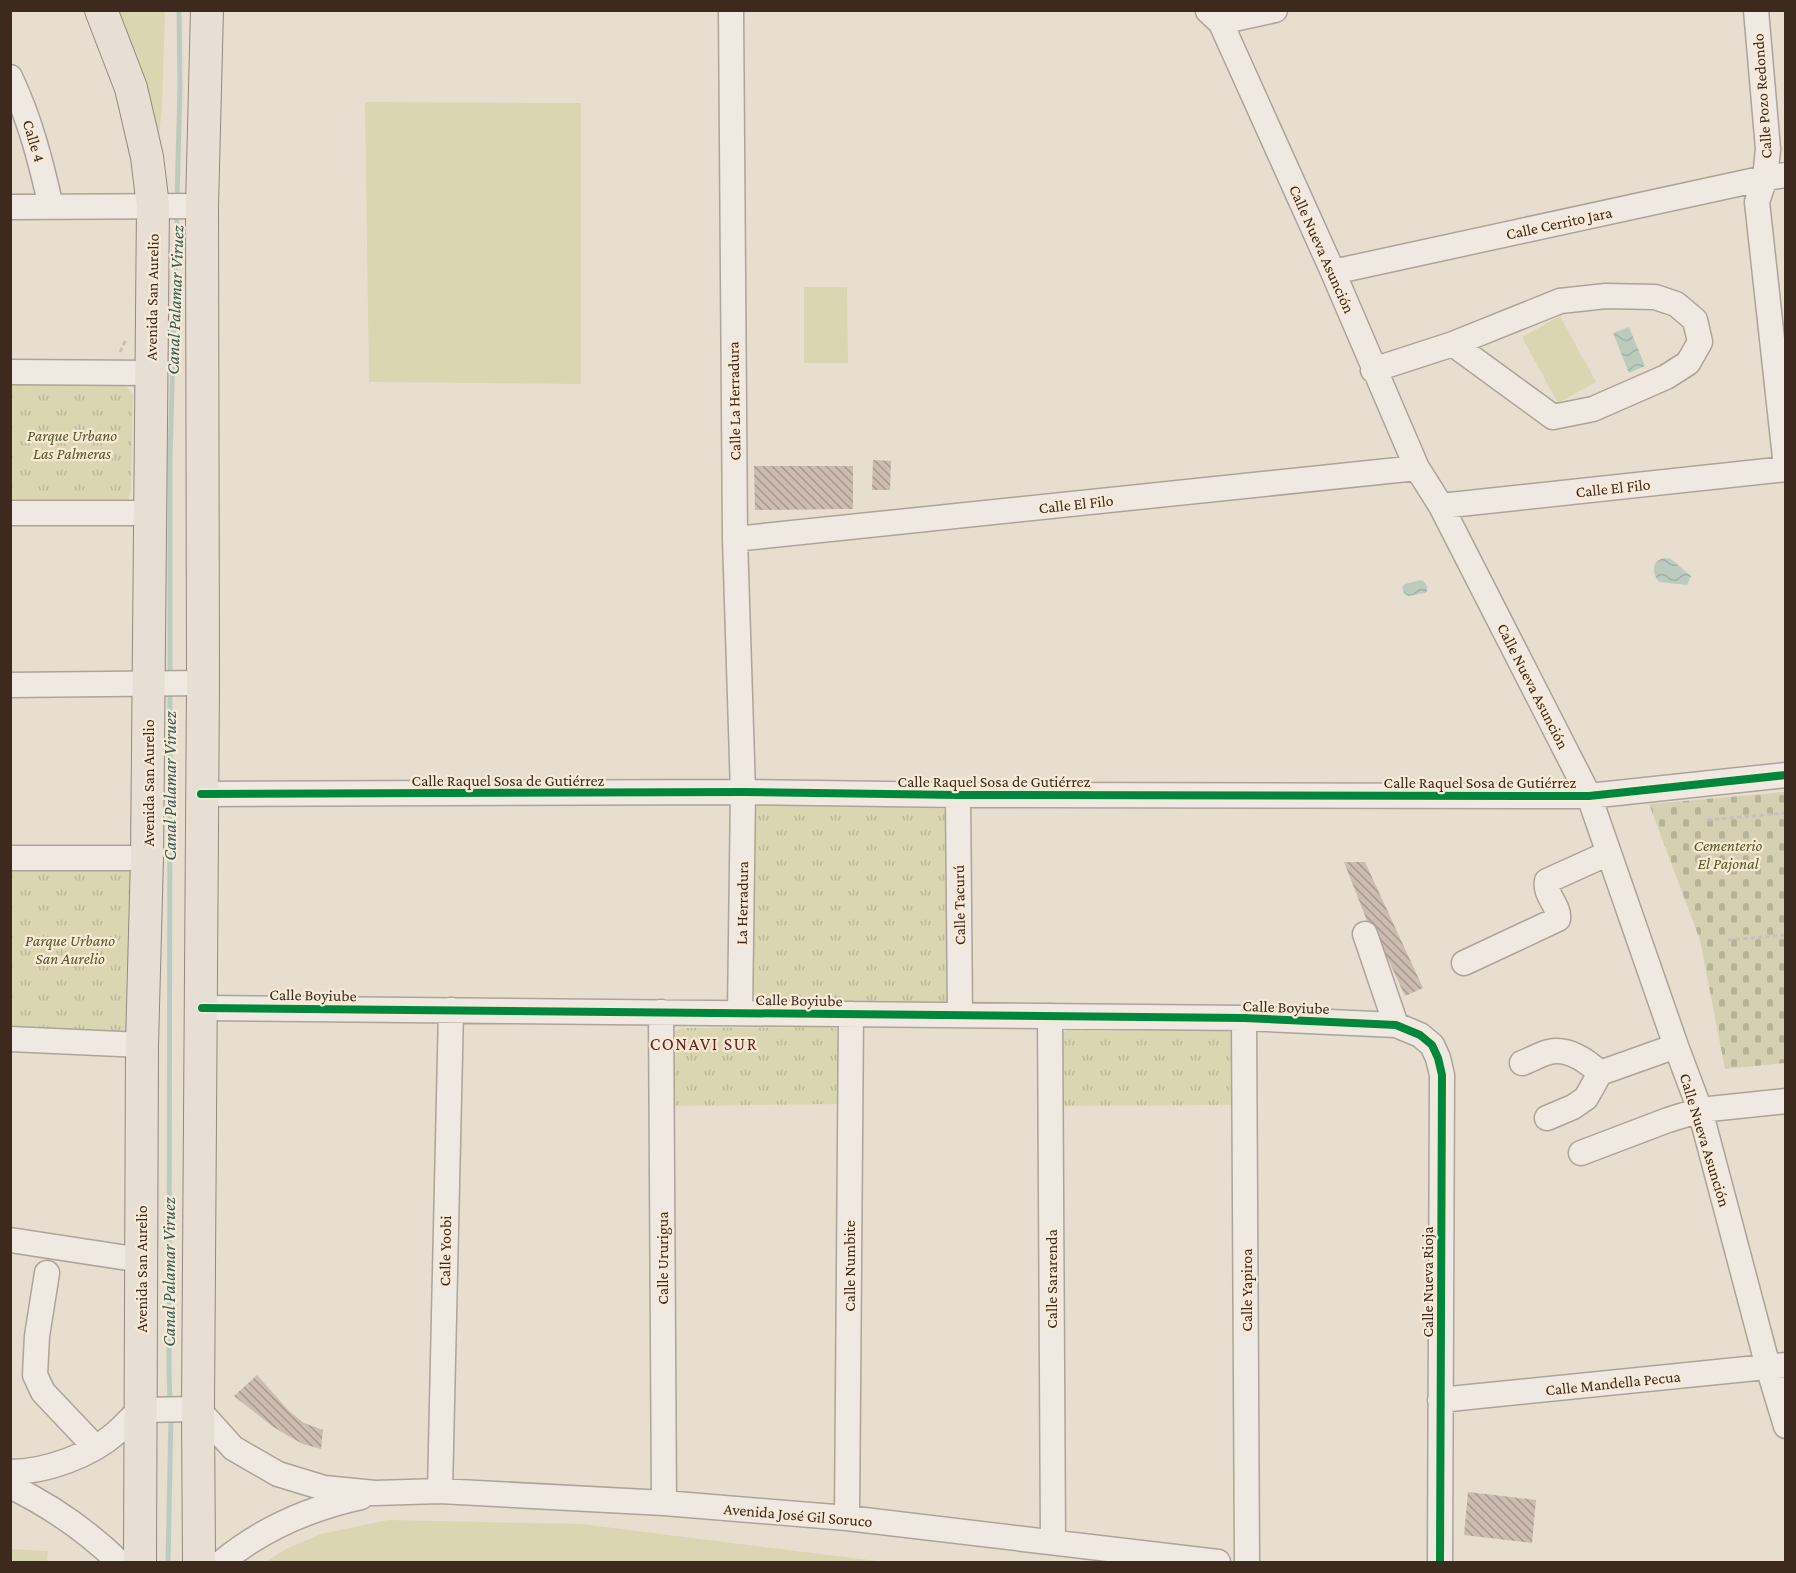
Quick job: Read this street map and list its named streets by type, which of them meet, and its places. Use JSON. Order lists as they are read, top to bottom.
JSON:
{
  "streets": {
    "main road": ["Avenida San Aurelio"],
    "street": [
      "Calle Pozo Redondo",
      "Calle 4",
      "Calle Cerrito Jara",
      "Calle Nueva Asunción",
      "Calle La Herradura",
      "Calle El Filo",
      "Calle Raquel Sosa de Gutiérrez",
      "La Herradura",
      "Calle Tacurú",
      "Calle Boyiube",
      "Calle Yoobi",
      "Calle Ururigua",
      "Calle Numbite",
      "Calle Sararenda",
      "Calle Nueva Rioja",
      "Calle Yapiroa",
      "Calle Mandella Pecua",
      "Avenida José Gil Soruco"
    ]
  },
  "crossings": [
    ["Calle Pozo Redondo", "Calle Cerrito Jara"],
    ["Calle Pozo Redondo", "Calle El Filo"],
    ["Calle Cerrito Jara", "Calle Nueva Asunción"],
    ["Calle Nueva Asunción", "Calle El Filo"],
    ["Calle Nueva Asunción", "Calle Raquel Sosa de Gutiérrez"],
    ["Calle Nueva Asunción", "Calle Mandella Pecua"],
    ["Calle La Herradura", "Calle El Filo"],
    ["Calle La Herradura", "Calle Raquel Sosa de Gutiérrez"],
    ["Calle La Herradura", "La Herradura"],
    ["Calle Raquel Sosa de Gutiérrez", "La Herradura"],
    ["Calle Raquel Sosa de Gutiérrez", "Calle Tacurú"],
    ["La Herradura", "Calle Boyiube"],
    ["Calle Tacurú", "Calle Boyiube"],
    ["Calle Boyiube", "Calle Yoobi"],
    ["Calle Boyiube", "Calle Ururigua"],
    ["Calle Boyiube", "Calle Numbite"],
    ["Calle Boyiube", "Calle Sararenda"],
    ["Calle Boyiube", "Calle Nueva Rioja"],
    ["Calle Boyiube", "Calle Yapiroa"],
    ["Calle Yoobi", "Avenida José Gil Soruco"],
    ["Calle Ururigua", "Avenida José Gil Soruco"],
    ["Calle Numbite", "Avenida José Gil Soruco"],
    ["Calle Sararenda", "Avenida José Gil Soruco"],
    ["Calle Nueva Rioja", "Calle Mandella Pecua"]
  ],
  "districts": ["CONAVI SUR"],
  "water": ["Canal Palamar Viruez"],
  "parks": ["Parque Urbano Las Palmeras", "Cementerio El Pajonal", "Parque Urbano San Aurelio"]
}
